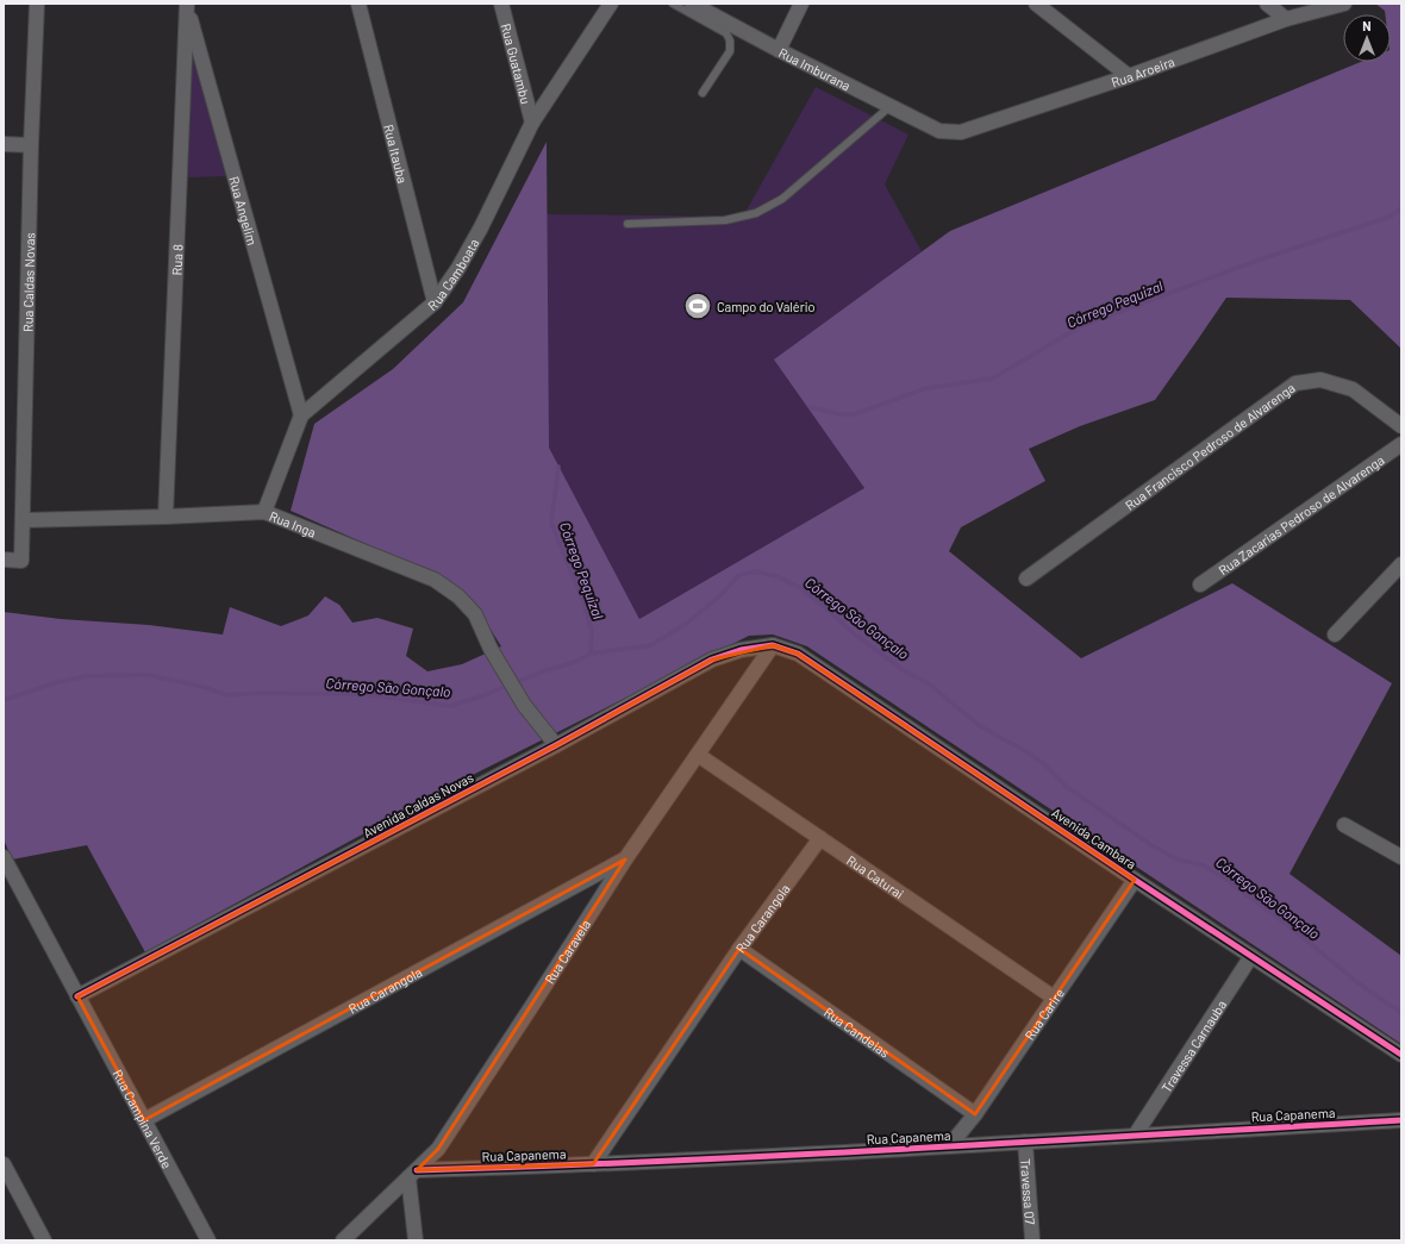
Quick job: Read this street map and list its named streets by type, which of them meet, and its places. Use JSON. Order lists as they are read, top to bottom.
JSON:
{
  "streets": {
    "street": [
      "Rua Guatambu",
      "Rua Imburana",
      "Rua Aroeira",
      "Rua Itauba",
      "Rua Angelim",
      "Rua 8",
      "Rua Camboata",
      "Rua Caldas Novas",
      "Rua Francisco Pedroso de Alvarenga",
      "Rua Zacarias Pedroso de Alvarenga",
      "Rua Inga",
      "Avenida Caldas Novas",
      "Avenida Cambara",
      "Rua Caturai",
      "Rua Carangola",
      "Rua Caravela",
      "Rua Carire",
      "Rua Candeias",
      "Travessa Carnauba",
      "Rua Capanema",
      "Rua Campina Verde",
      "Travessa 07"
    ]
  },
  "crossings": [
    ["Rua Guatambu", "Rua Camboata"],
    ["Rua Imburana", "Rua Aroeira"],
    ["Rua Itauba", "Rua Camboata"],
    ["Rua Angelim", "Rua 8"],
    ["Rua Angelim", "Rua Camboata"],
    ["Rua 8", "Rua Inga"],
    ["Rua Camboata", "Rua Inga"],
    ["Rua Caldas Novas", "Rua Inga"],
    ["Rua Inga", "Avenida Caldas Novas"],
    ["Avenida Caldas Novas", "Avenida Cambara"],
    ["Avenida Caldas Novas", "Rua Caravela"],
    ["Avenida Caldas Novas", "Rua Campina Verde"],
    ["Avenida Cambara", "Rua Caravela"],
    ["Avenida Cambara", "Rua Carire"],
    ["Avenida Cambara", "Travessa Carnauba"],
    ["Rua Caturai", "Rua Carangola"],
    ["Rua Caturai", "Rua Caravela"],
    ["Rua Caturai", "Rua Carire"],
    ["Rua Carangola", "Rua Caravela"],
    ["Rua Carangola", "Rua Candeias"],
    ["Rua Carangola", "Rua Capanema"],
    ["Rua Carangola", "Rua Campina Verde"],
    ["Rua Caravela", "Rua Capanema"],
    ["Rua Carire", "Rua Candeias"],
    ["Rua Carire", "Rua Capanema"],
    ["Travessa Carnauba", "Rua Capanema"],
    ["Rua Capanema", "Travessa 07"]
  ],
  "water": ["Córrego Pequizal", "Córrego São Gonçalo"],
  "places": {
    "sports": ["Campo do Valério"]
  },
  "north": "top"
}
